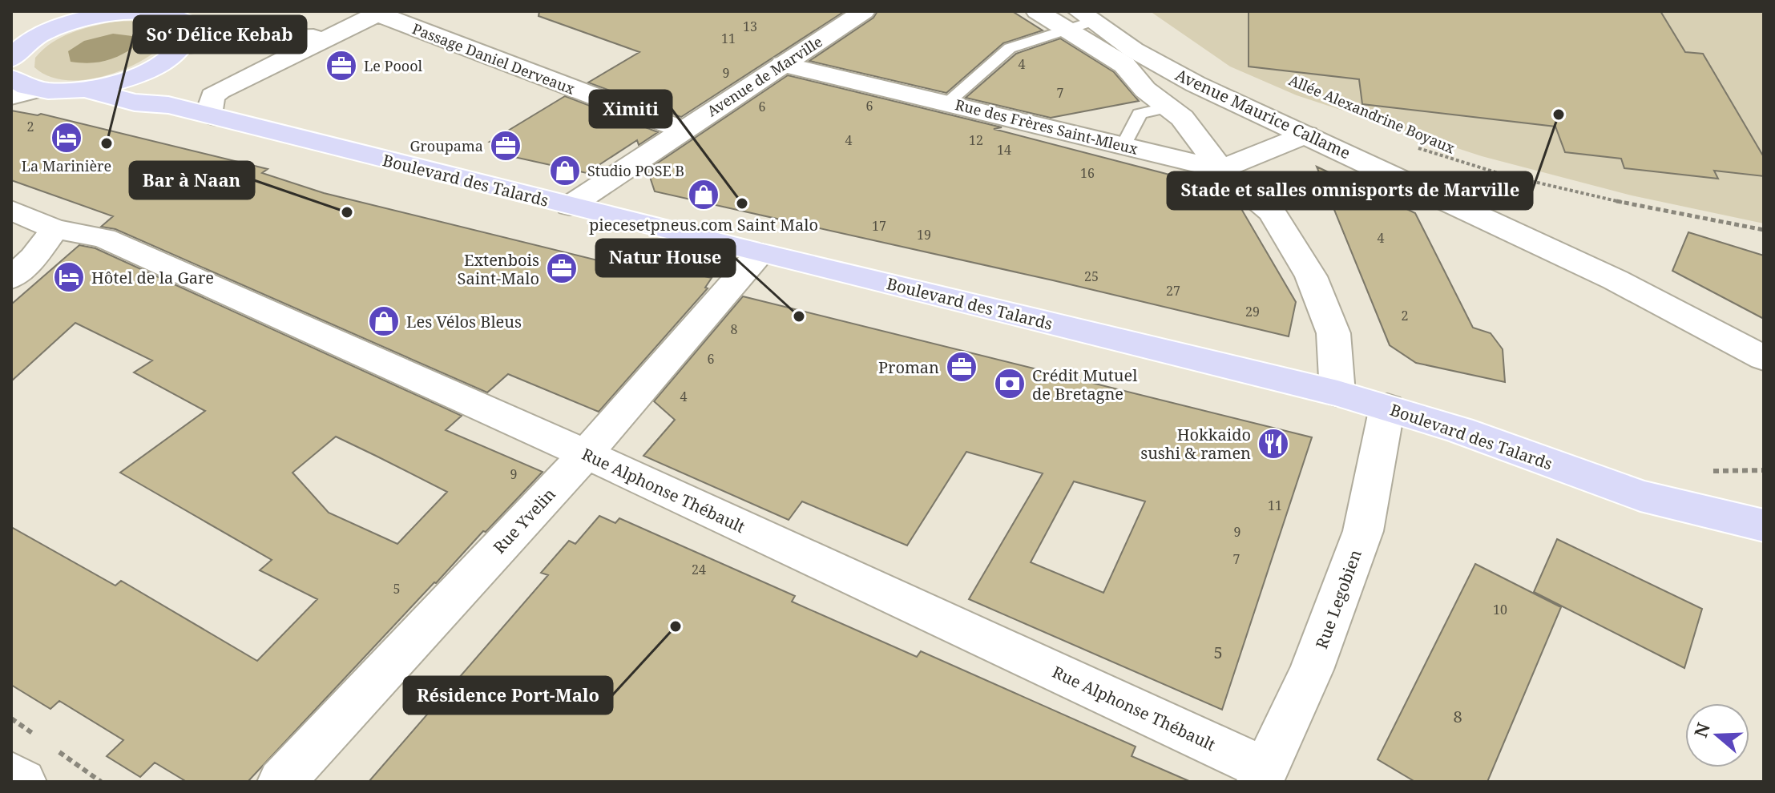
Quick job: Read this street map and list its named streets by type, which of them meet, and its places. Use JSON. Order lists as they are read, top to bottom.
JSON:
{
  "streets": {
    "main road": ["Boulevard des Talards"],
    "street": [
      "Passage Daniel Derveaux",
      "Avenue de Marville",
      "Avenue Maurice Callame",
      "Rue des Frères Saint-Mleux",
      "Rue Alphonse Thébault",
      "Rue Yvelin",
      "Rue Legobien"
    ],
    "path": ["Allée Alexandrine Boyaux"]
  },
  "crossings": [
    ["Passage Daniel Derveaux", "Avenue de Marville"],
    ["Avenue de Marville", "Rue des Frères Saint-Mleux"],
    ["Avenue de Marville", "Boulevard des Talards"],
    ["Boulevard des Talards", "Rue Yvelin"],
    ["Boulevard des Talards", "Rue Legobien"],
    ["Rue Alphonse Thébault", "Rue Yvelin"],
    ["Rue Alphonse Thébault", "Rue Legobien"]
  ],
  "places": {
    "office": [
      "Le Poool",
      "Groupama",
      "Extenbois Saint-Malo",
      "Proman"
    ],
    "other": [
      "Stade et salles omnisports de Marville",
      "So‘ Délice Kebab",
      "Ximiti",
      "Bar à Naan",
      "Natur House",
      "Résidence Port-Malo"
    ],
    "hotel": ["La Marinière", "Hôtel de la Gare"],
    "shop": ["Studio POSE B", "piecesetpneus.com Saint Malo", "Les Vélos Bleus"],
    "bank": ["Crédit Mutuel de Bretagne"],
    "restaurant": ["Hokkaido sushi & ramen"]
  },
  "house_numbers": [
    "13",
    "11",
    "4",
    "9",
    "7",
    "6",
    "6",
    "2",
    "4",
    "12",
    "14",
    "16",
    "17",
    "19",
    "4",
    "25",
    "27",
    "29",
    "2",
    "8",
    "6",
    "4",
    "9",
    "11",
    "9",
    "7",
    "24",
    "5",
    "10",
    "5",
    "8"
  ],
  "north": "left"
}
